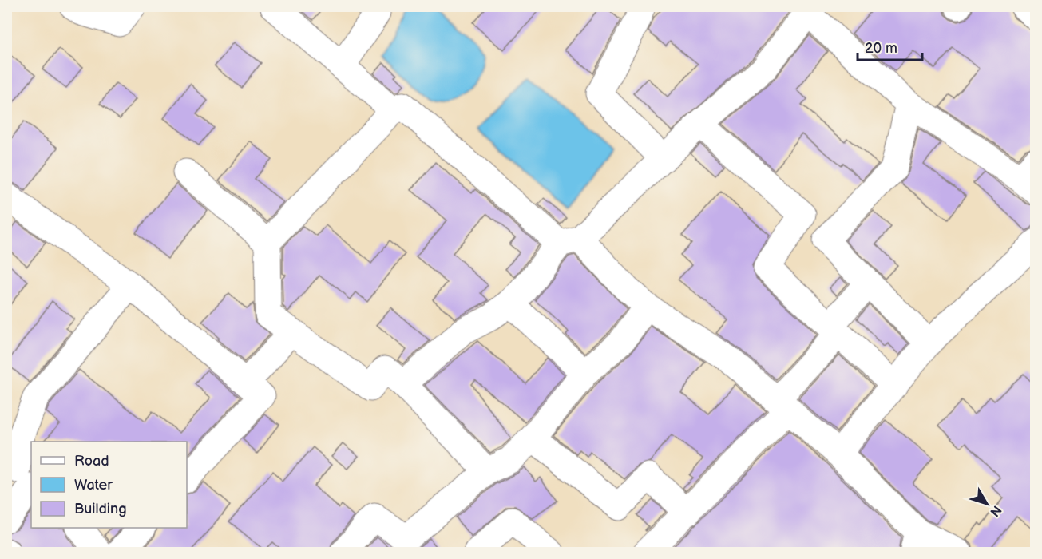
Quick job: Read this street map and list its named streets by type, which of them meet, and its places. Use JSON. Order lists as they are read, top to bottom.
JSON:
{
  "legend": ["Road", "Water", "Building"],
  "scale_bar": "20 m",
  "north": "bottom right"
}
